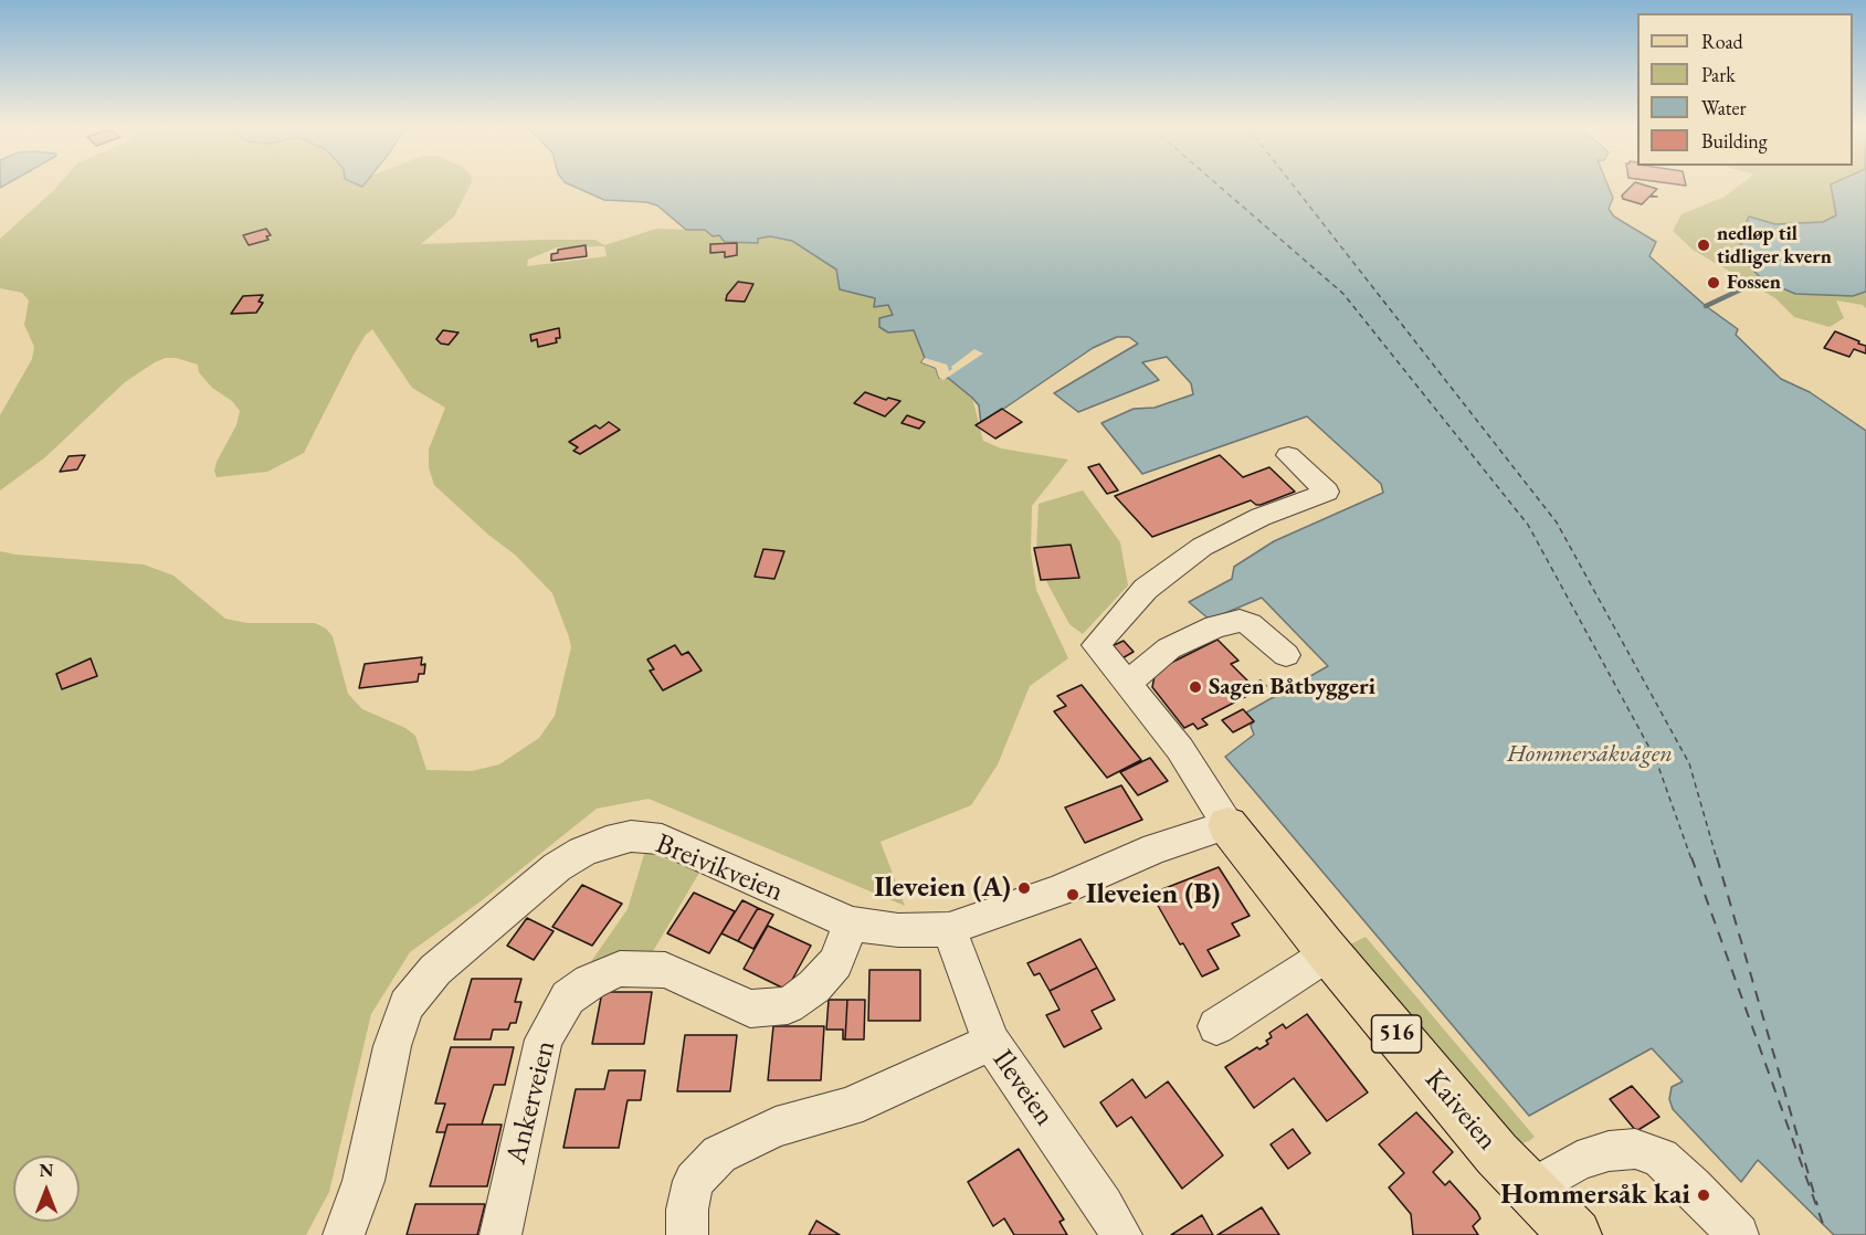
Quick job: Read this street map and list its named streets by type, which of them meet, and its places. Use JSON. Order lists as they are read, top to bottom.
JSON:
{
  "streets": {
    "main road": ["516", "Kaiveien"],
    "street": ["Breivikveien", "Ileveien", "Ankerveien"]
  },
  "crossings": [
    ["Breivikveien", "Ileveien"],
    ["Breivikveien", "Ankerveien"],
    ["Breivikveien", "Kaiveien"]
  ],
  "water": ["Hommersåkvågen"],
  "places": [
    "nedløp til tidliger kvern",
    "Fossen",
    "Sagen Båtbyggeri",
    "Ileveien (A)",
    "Ileveien (B)",
    "Hommersåk kai"
  ],
  "legend": [
    "Road",
    "Park",
    "Water",
    "Building"
  ],
  "north": "top"
}
